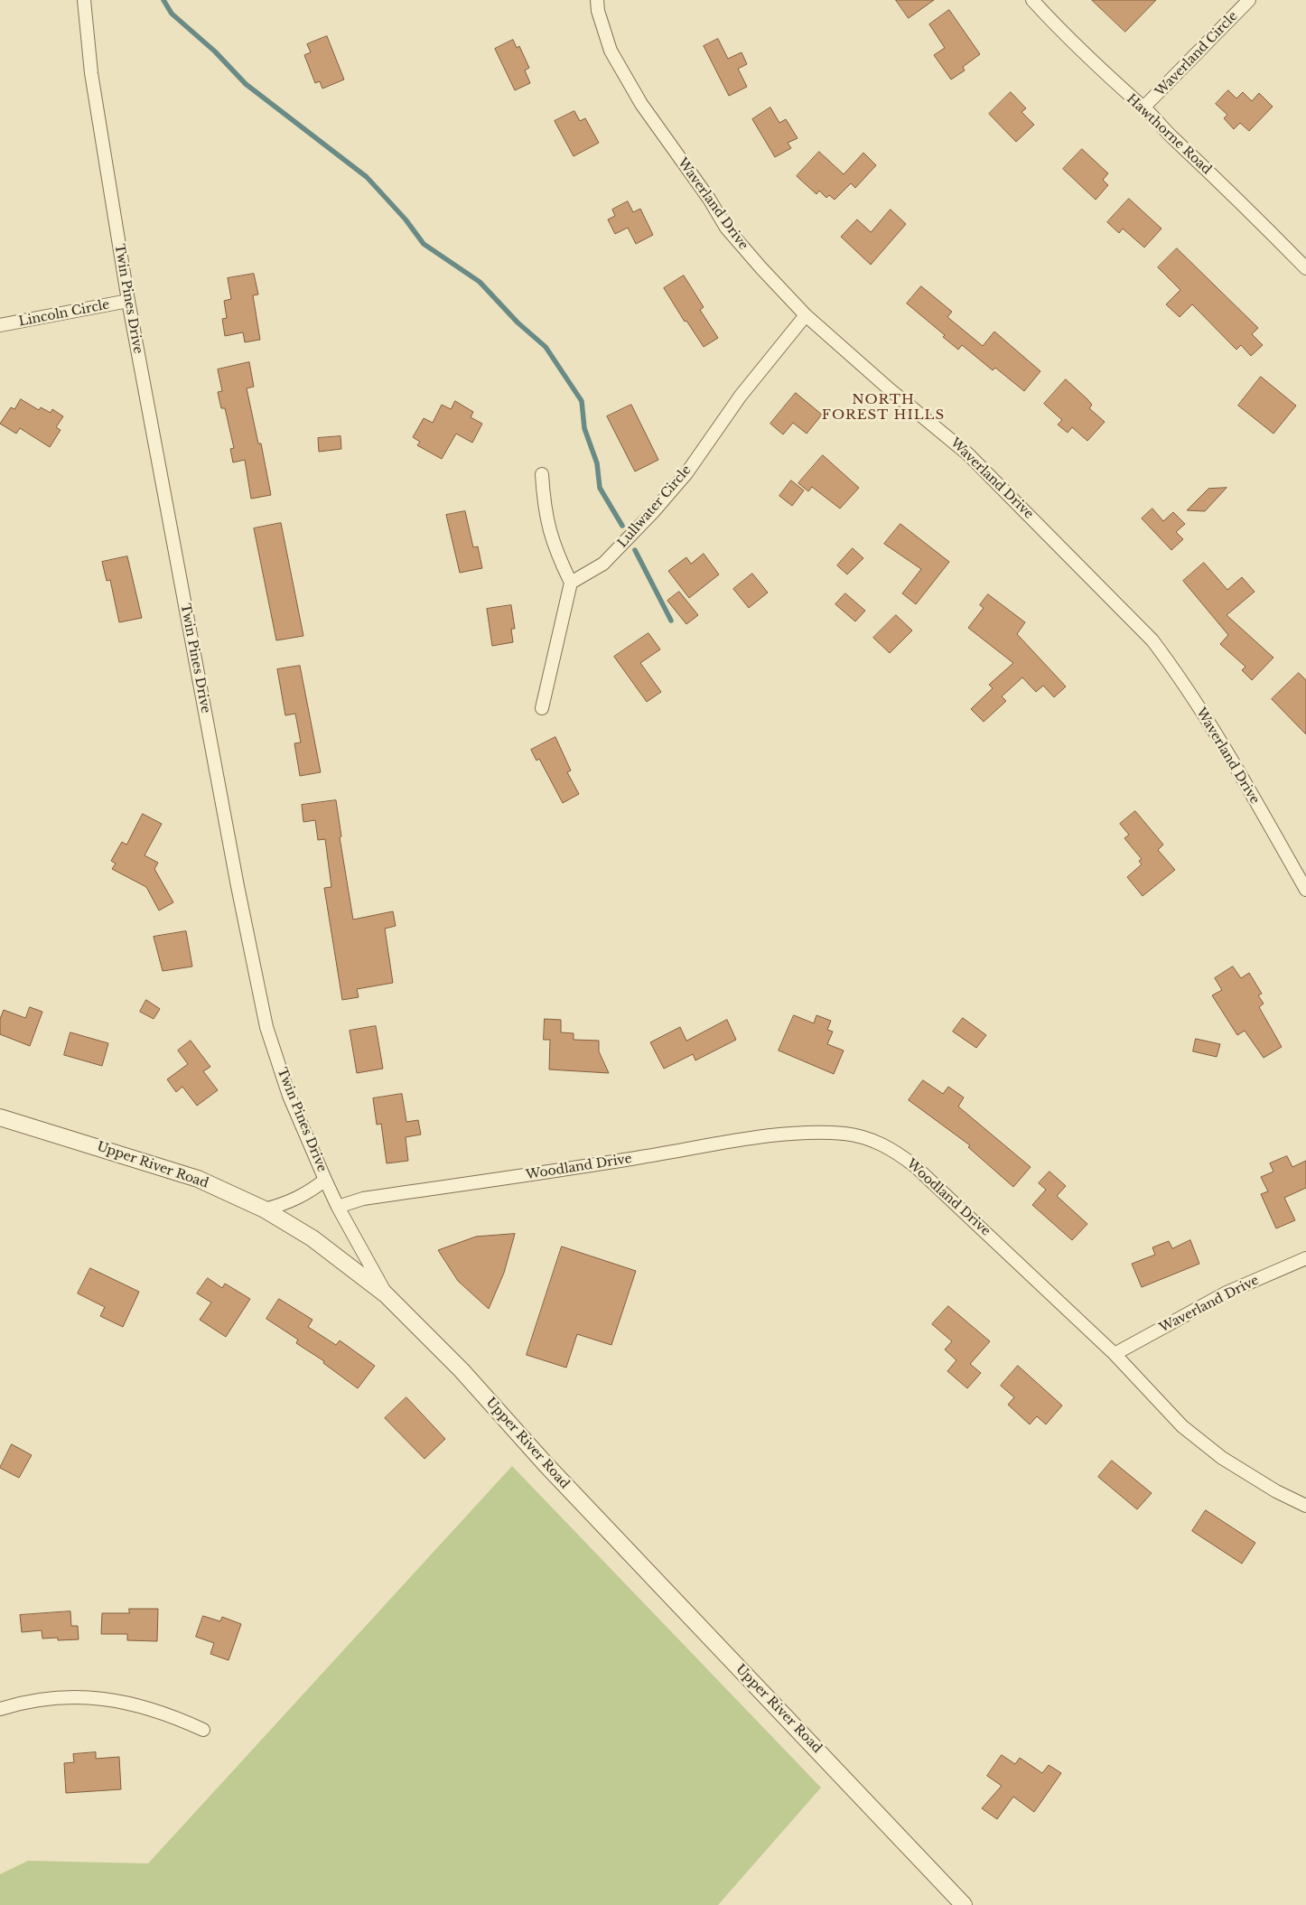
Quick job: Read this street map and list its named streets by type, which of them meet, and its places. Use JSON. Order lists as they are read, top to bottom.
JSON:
{
  "streets": {
    "street": [
      "Waverland Circle",
      "Hawthorne Road",
      "Waverland Drive",
      "Twin Pines Drive",
      "Lincoln Circle",
      "Lullwater Circle",
      "Upper River Road",
      "Woodland Drive"
    ]
  },
  "crossings": [
    ["Waverland Circle", "Hawthorne Road"],
    ["Waverland Drive", "Lullwater Circle"],
    ["Waverland Drive", "Woodland Drive"],
    ["Twin Pines Drive", "Lincoln Circle"],
    ["Twin Pines Drive", "Upper River Road"],
    ["Twin Pines Drive", "Woodland Drive"]
  ],
  "districts": ["NORTH FOREST HILLS"]
}
